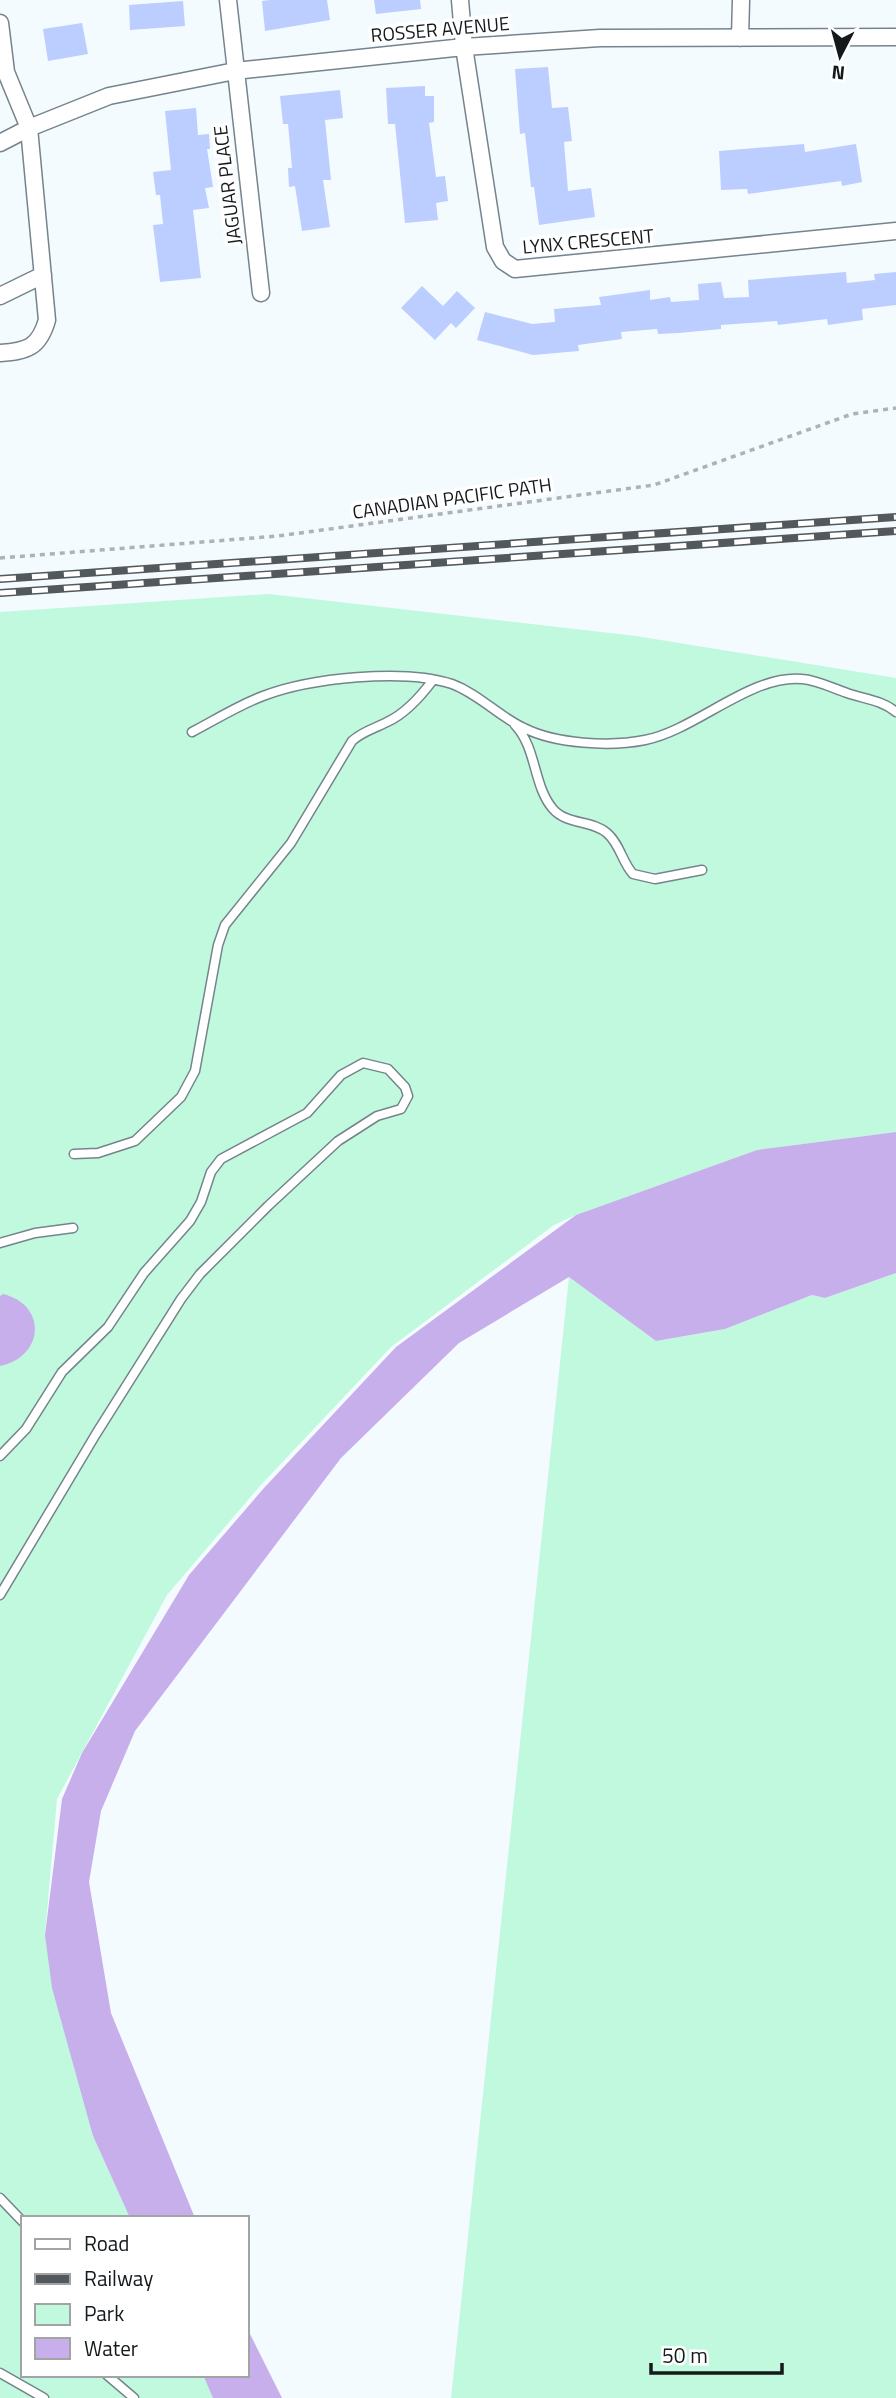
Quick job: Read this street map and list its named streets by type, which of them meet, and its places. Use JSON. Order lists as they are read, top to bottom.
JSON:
{
  "streets": {
    "street": ["ROSSER AVENUE", "JAGUAR PLACE", "LYNX CRESCENT"],
    "path": ["CANADIAN PACIFIC PATH"]
  },
  "crossings": [
    ["ROSSER AVENUE", "JAGUAR PLACE"],
    ["ROSSER AVENUE", "LYNX CRESCENT"]
  ],
  "legend": [
    "Road",
    "Railway",
    "Park",
    "Water"
  ],
  "scale_bar": "50 m",
  "north": "bottom"
}
